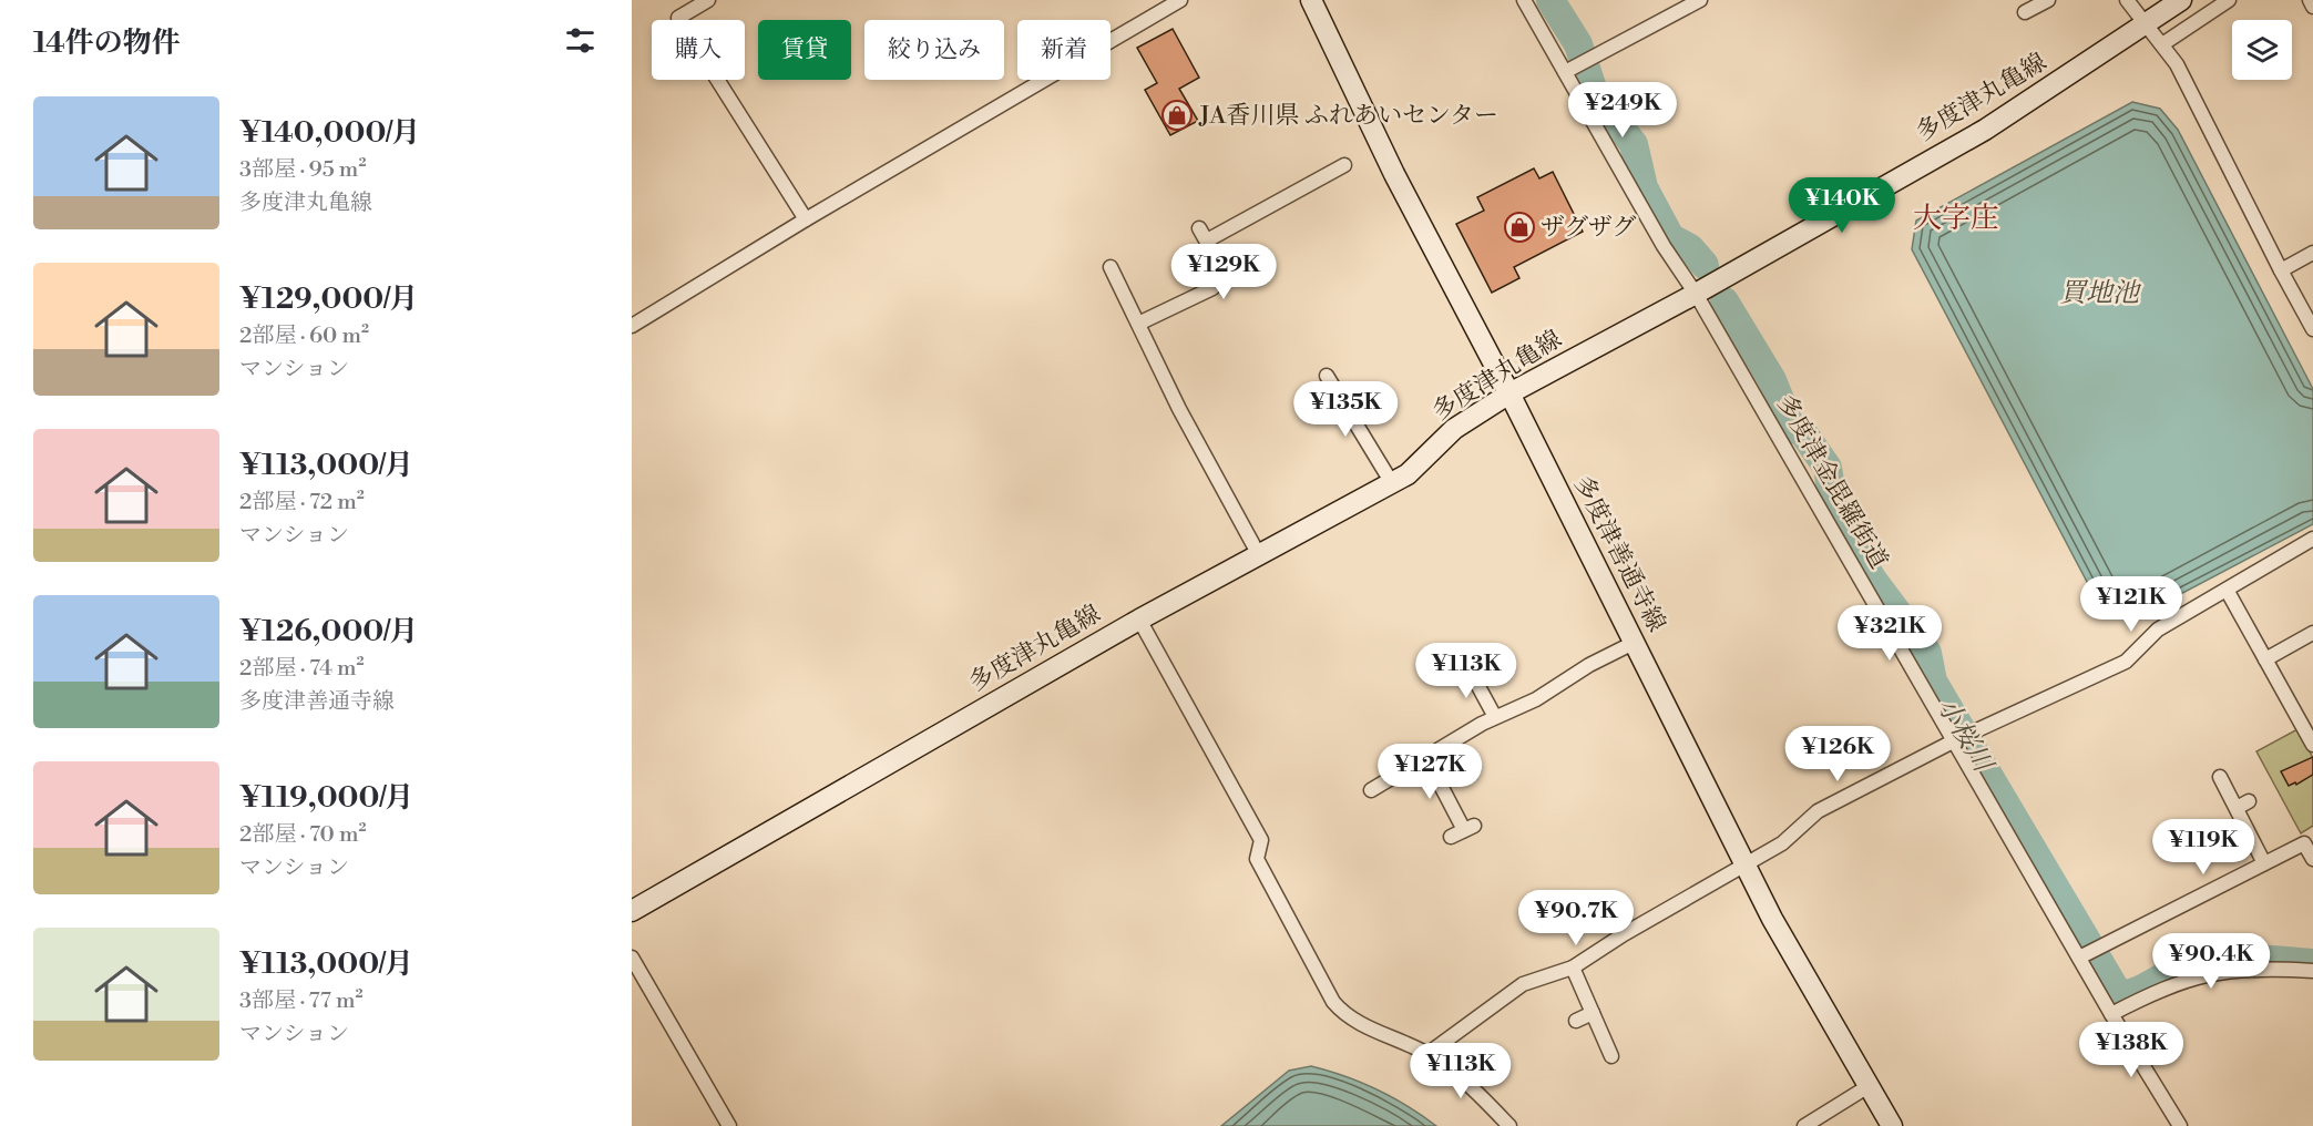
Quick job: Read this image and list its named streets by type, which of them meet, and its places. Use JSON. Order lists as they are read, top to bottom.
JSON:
{
  "streets": {
    "main road": ["多度津丸亀線", "多度津善通寺線"],
    "street": ["多度津金毘羅街道"]
  },
  "crossings": [
    ["多度津丸亀線", "多度津金毘羅街道"],
    ["多度津丸亀線", "多度津善通寺線"]
  ],
  "districts": ["大字庄"],
  "water": ["買地池", "小桜川"],
  "places": {
    "shop": ["JA香川県 ふれあいセンター", "ザグザグ"]
  },
  "page": {
    "heading": "14件の物件",
    "chip": [
      "購入",
      "賃貸",
      "絞り込み",
      "新着"
    ],
    "list": [
      {
        "name": "¥140,000/月",
        "note": "3部屋 · 95 m² · 多度津丸亀線"
      },
      {
        "name": "¥129,000/月",
        "note": "2部屋 · 60 m² · マンション"
      },
      {
        "name": "¥113,000/月",
        "note": "2部屋 · 72 m² · マンション"
      },
      {
        "name": "¥126,000/月",
        "note": "2部屋 · 74 m² · 多度津善通寺線"
      },
      {
        "name": "¥119,000/月",
        "note": "2部屋 · 70 m² · マンション"
      },
      {
        "name": "¥113,000/月",
        "note": "3部屋 · 77 m² · マンション"
      }
    ],
    "price": [
      "¥249K",
      "¥140K",
      "¥129K",
      "¥135K",
      "¥121K",
      "¥321K",
      "¥113K",
      "¥126K",
      "¥127K",
      "¥119K",
      "¥90.7K",
      "¥90.4K",
      "¥138K",
      "¥113K"
    ]
  }
}
